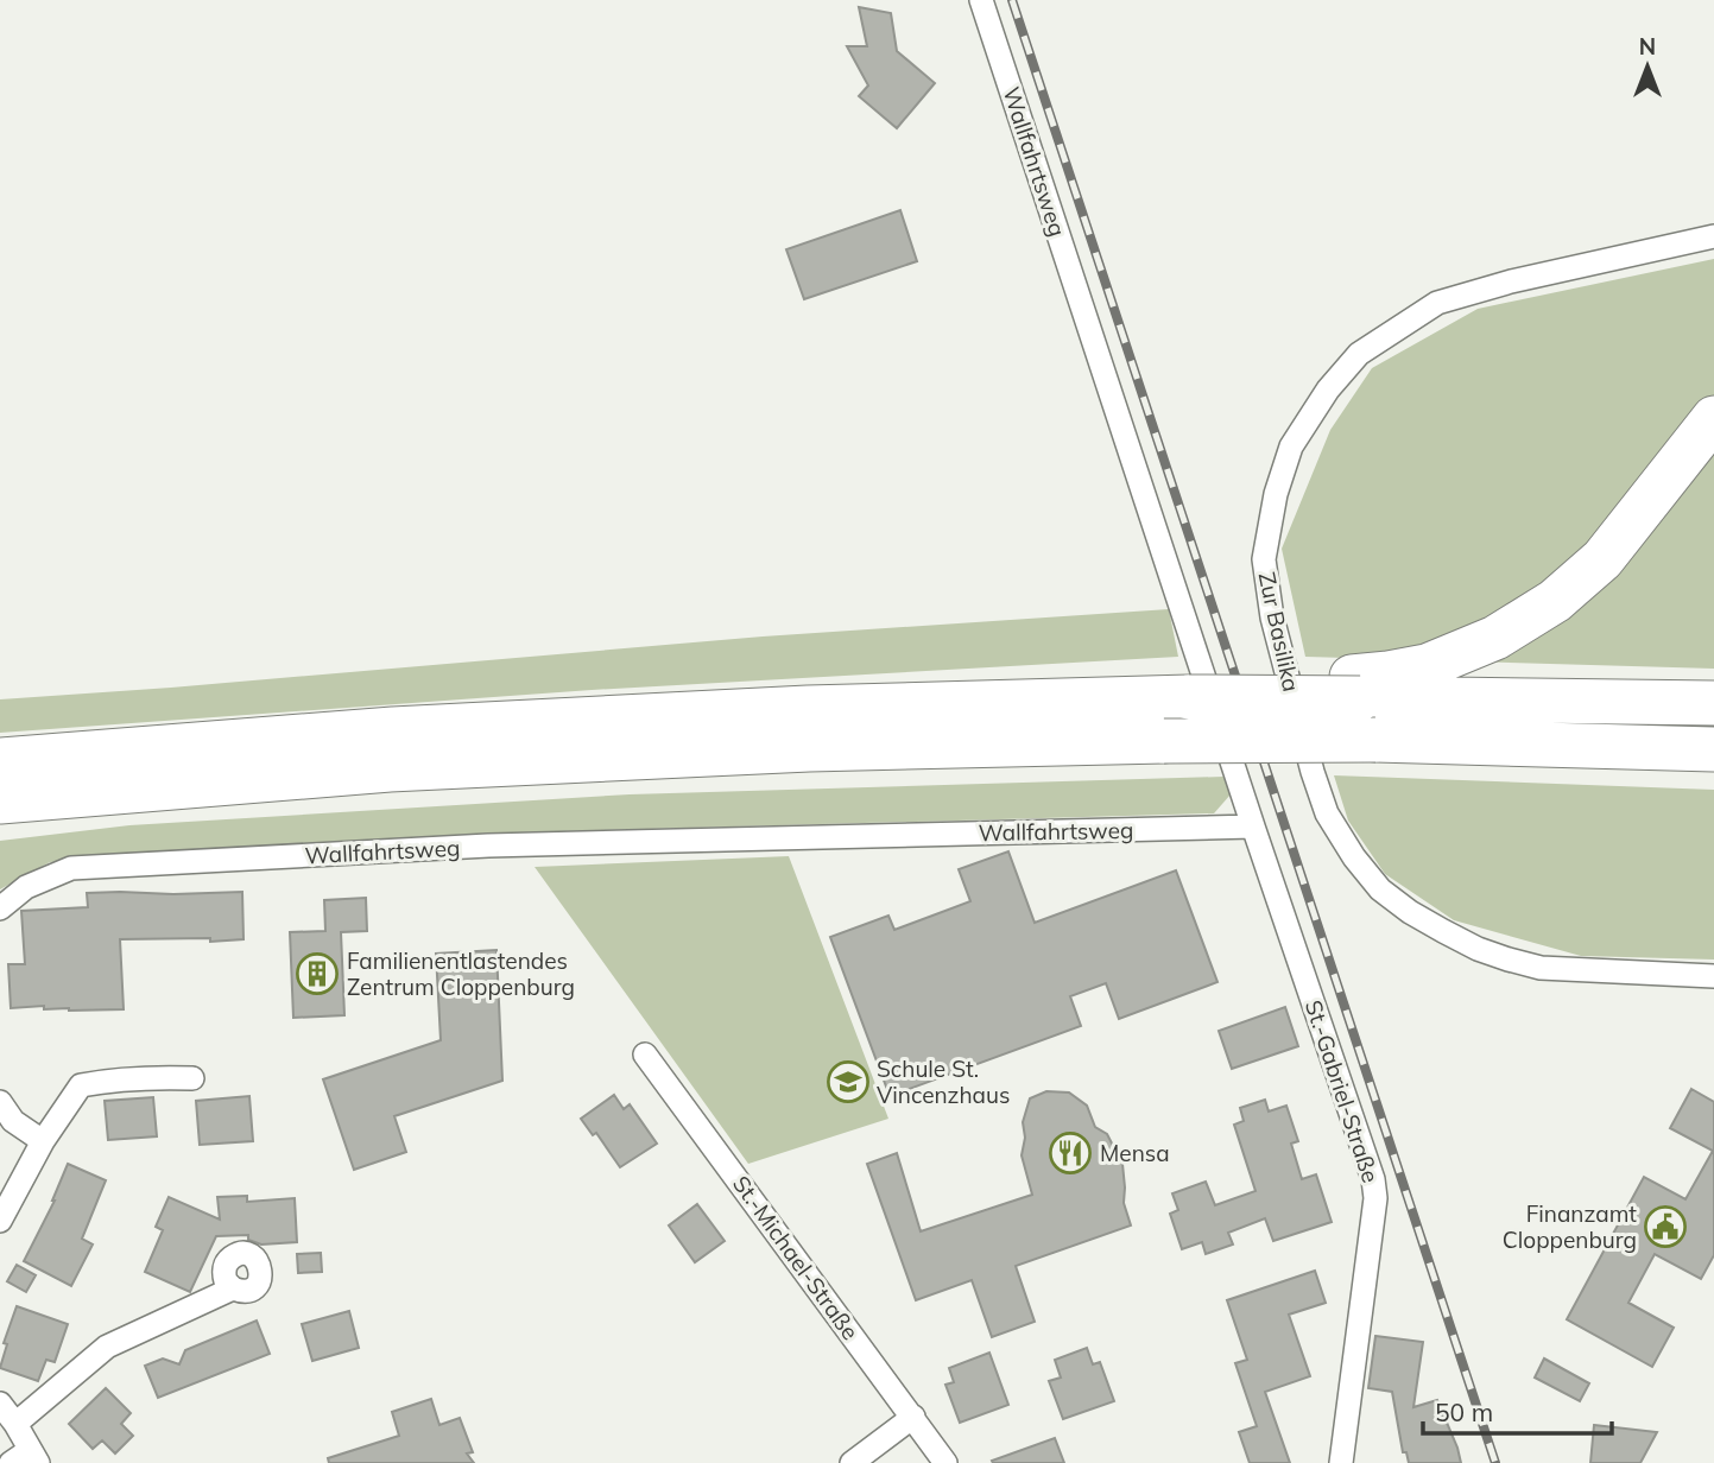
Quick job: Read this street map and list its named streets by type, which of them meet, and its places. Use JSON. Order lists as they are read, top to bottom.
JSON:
{
  "streets": {
    "street": [
      "Wallfahrtsweg",
      "Zur Basilika",
      "St.-Gabriel-Straße",
      "St.-Michael-Straße"
    ]
  },
  "crossings": [
    ["Wallfahrtsweg", "St.-Gabriel-Straße"]
  ],
  "places": {
    "building": ["Familienentlastendes Zentrum Cloppenburg"],
    "school or university": ["Schule St. Vincenzhaus"],
    "restaurant": ["Mensa"],
    "public building": ["Finanzamt Cloppenburg"]
  },
  "scale_bar": "50 m",
  "north": "top"
}
